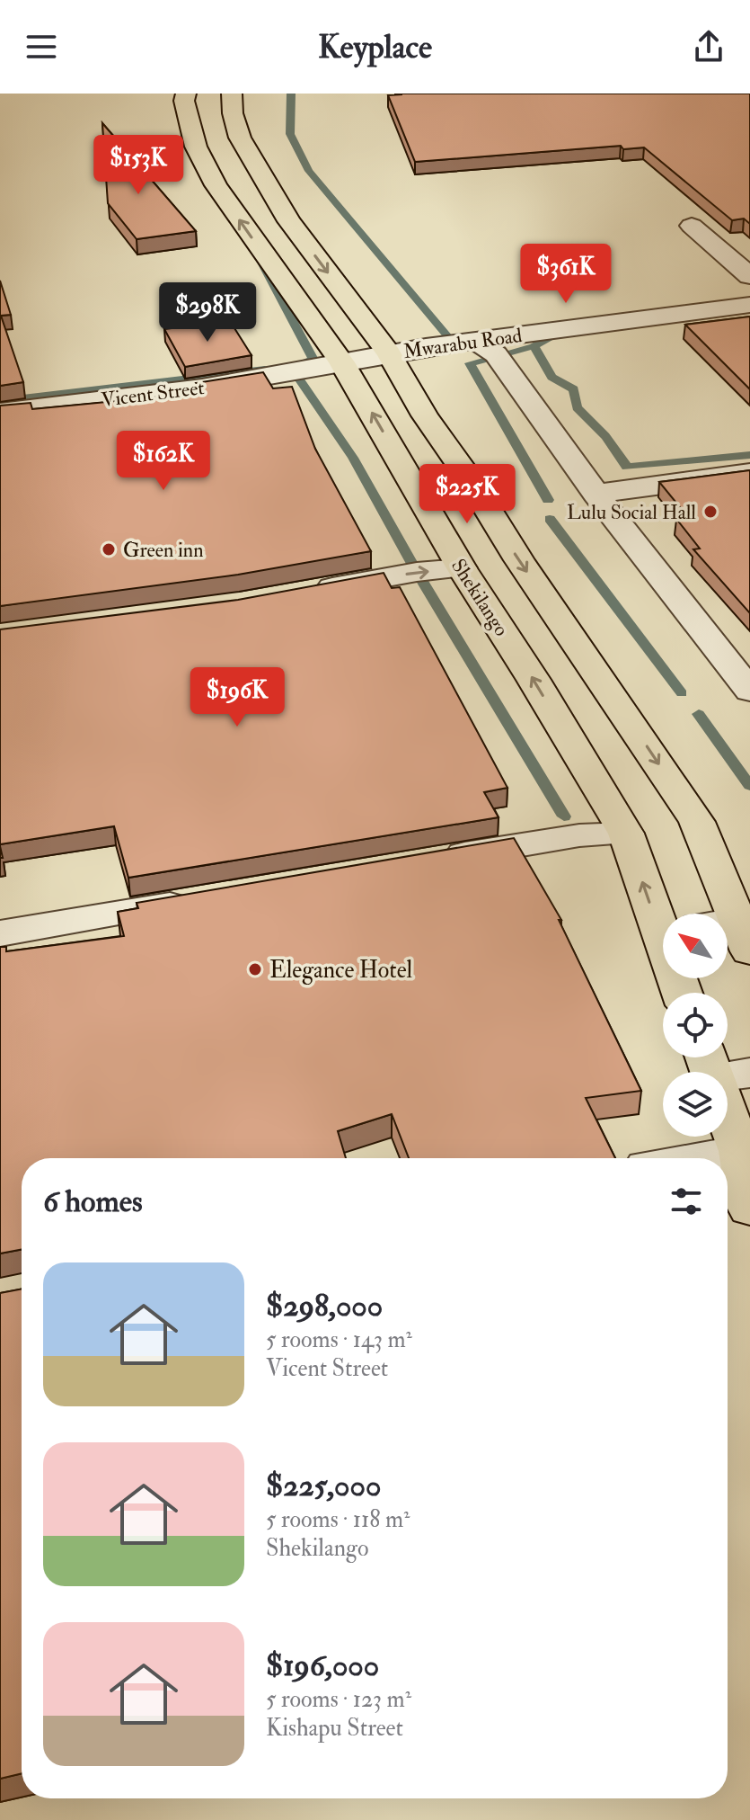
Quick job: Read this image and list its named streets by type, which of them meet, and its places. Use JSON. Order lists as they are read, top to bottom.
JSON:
{
  "streets": {
    "main road": ["Shekilango"],
    "street": ["Mwarabu Road", "Vicent Street"]
  },
  "crossings": [
    ["Mwarabu Road", "Vicent Street"],
    ["Vicent Street", "Shekilango"]
  ],
  "places": ["Lulu Social Hall", "Green inn", "Elegance Hotel"],
  "north": "top left",
  "page": {
    "header": "Keyplace",
    "price": [
      "$153K",
      "$361K",
      "$298K",
      "$162K",
      "$225K",
      "$196K"
    ],
    "heading": "6 homes",
    "list": [
      {
        "name": "$298,000",
        "note": "5 rooms · 143 m² · Vicent Street"
      },
      {
        "name": "$225,000",
        "note": "5 rooms · 118 m² · Shekilango"
      },
      {
        "name": "$196,000",
        "note": "5 rooms · 123 m² · Kishapu Street"
      }
    ]
  }
}
